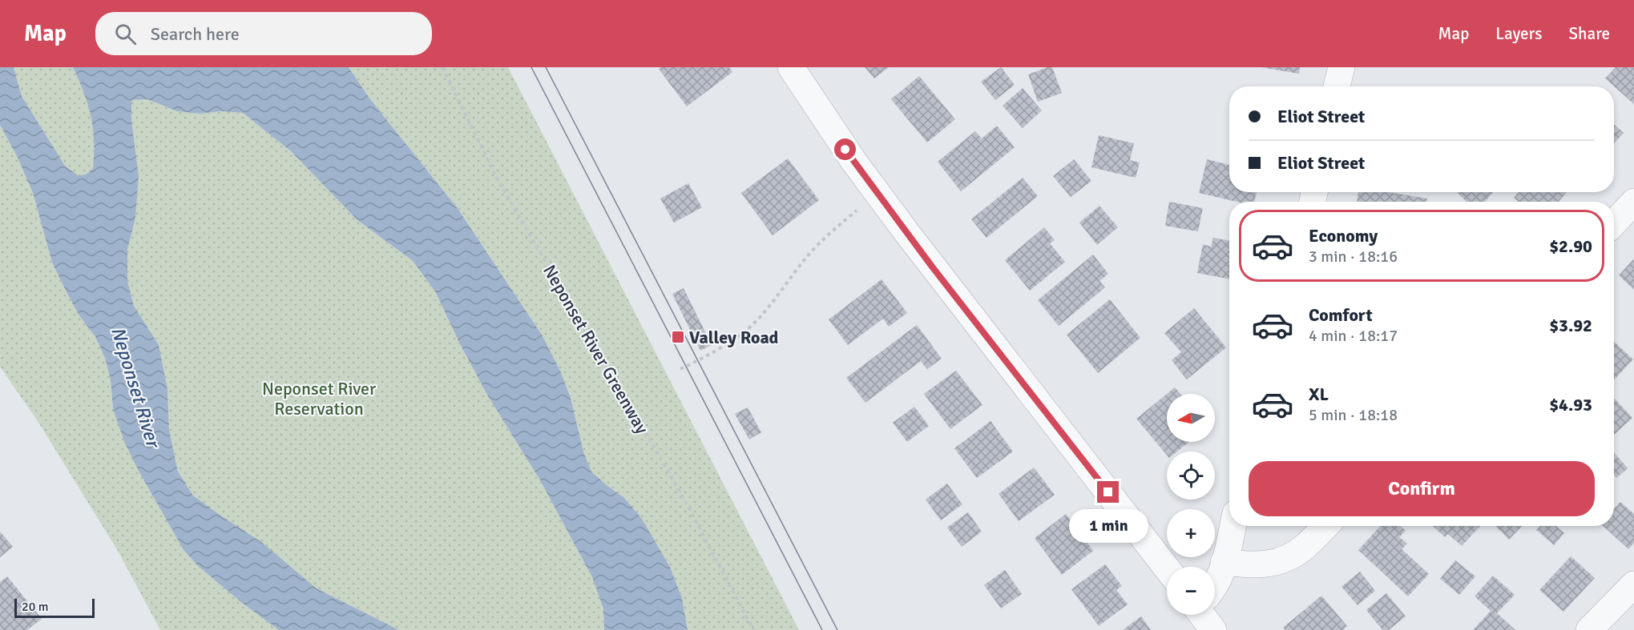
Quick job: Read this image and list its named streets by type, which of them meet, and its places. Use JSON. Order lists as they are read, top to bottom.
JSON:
{
  "streets": {
    "path": ["Neponset River Greenway"]
  },
  "water": ["Neponset River"],
  "parks": ["Neponset River Reservation"],
  "places": {
    "transit": ["Valley Road"]
  },
  "scale_bar": "20 m",
  "north": "left",
  "page": {
    "header": "Map",
    "search": "Search here",
    "nav": ["Map", "Layers", "Share"],
    "banner": ["Eliot Street", "Eliot Street"],
    "list": [
      {
        "name": "Economy",
        "note": "3 min · 18:16",
        "value": "$2.90"
      },
      {
        "name": "Comfort",
        "note": "4 min · 18:17",
        "value": "$3.92"
      },
      {
        "name": "XL",
        "note": "5 min · 18:18",
        "value": "$4.93"
      }
    ],
    "map_buttons": ["+", "−"],
    "buttons": "Confirm",
    "bubble": "1 min",
    "scale": "20 m"
  }
}
